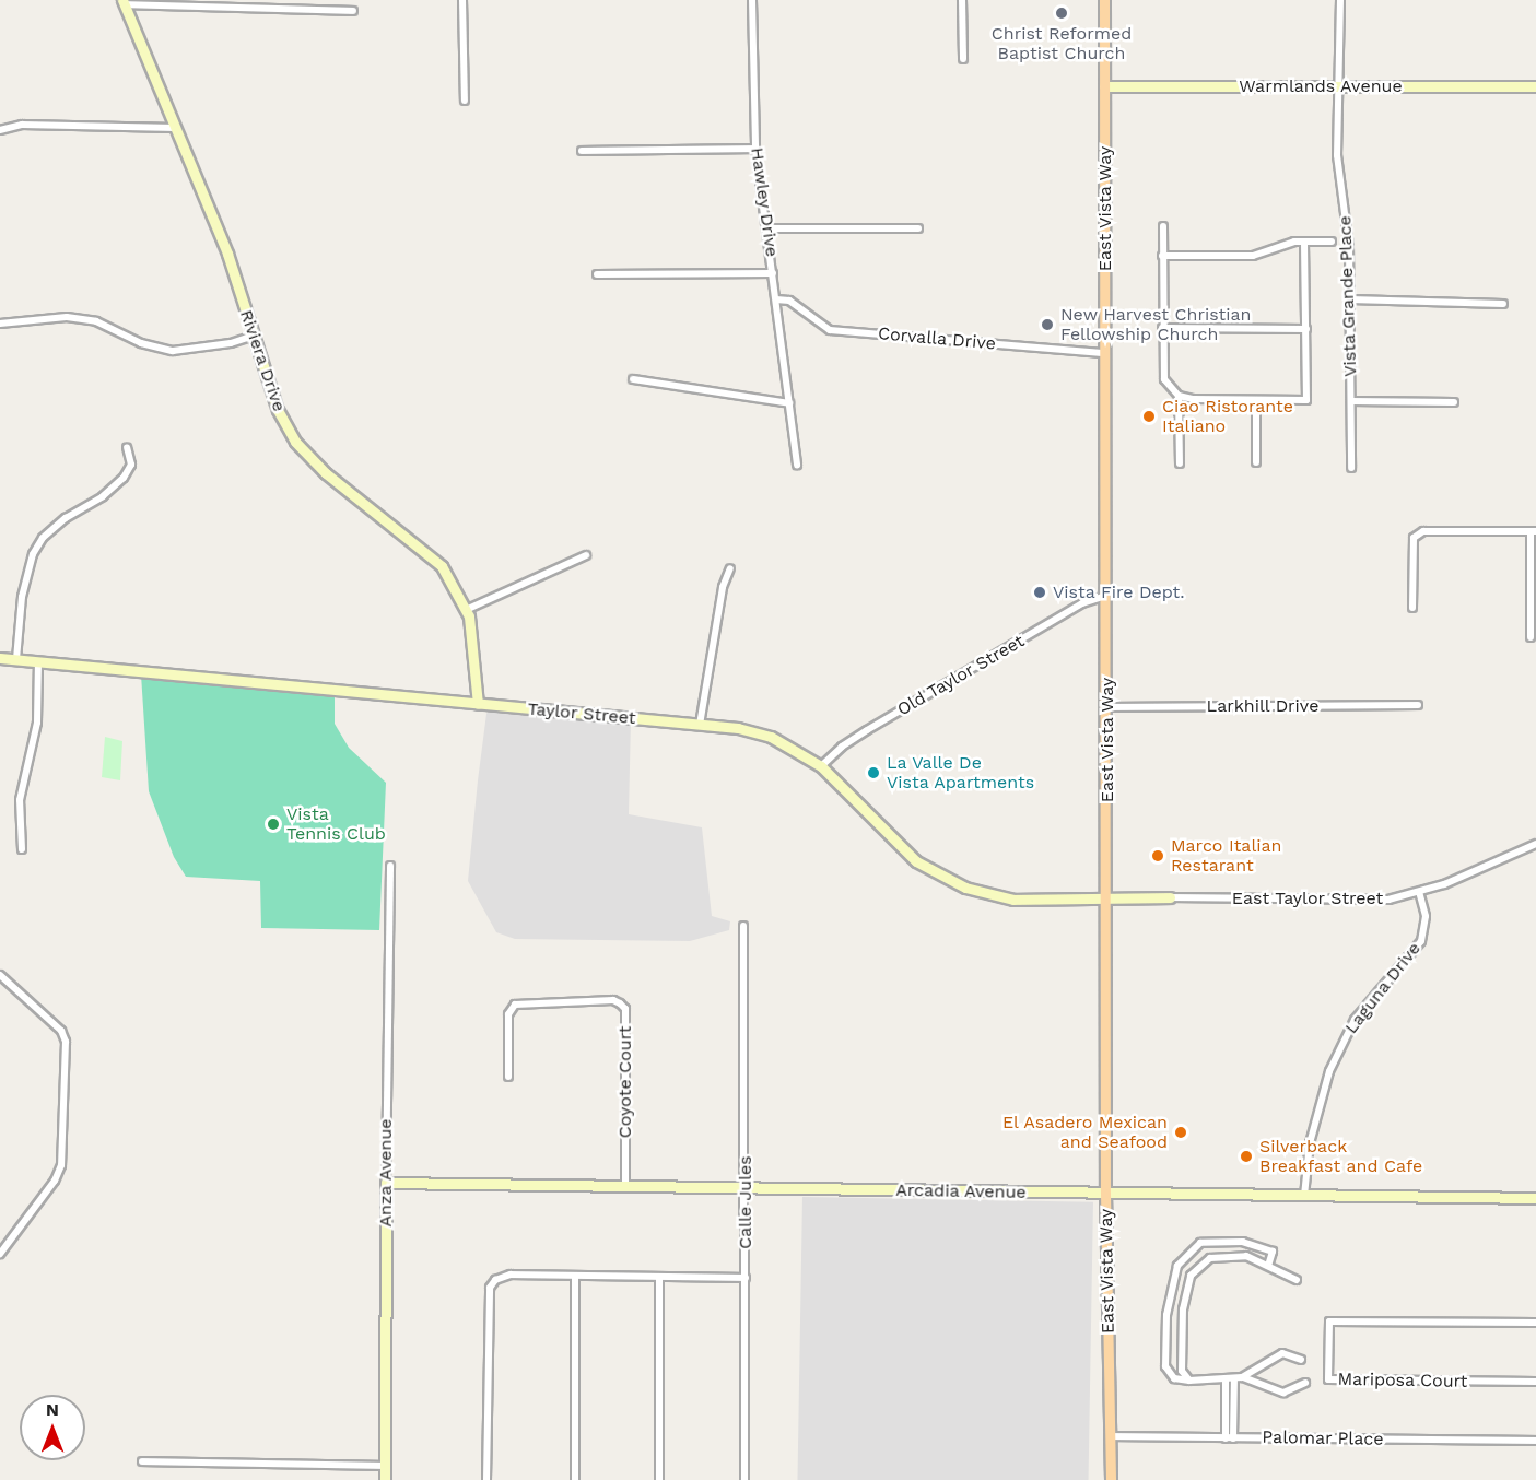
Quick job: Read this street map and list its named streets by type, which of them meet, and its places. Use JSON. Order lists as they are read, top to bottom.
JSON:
{
  "streets": {
    "main road": ["East Vista Way"],
    "street": [
      "Warmlands Avenue",
      "Hawley Drive",
      "Vista Grande Place",
      "Corvalla Drive",
      "Riviera Drive",
      "Old Taylor Street",
      "Larkhill Drive",
      "Taylor Street",
      "East Taylor Street",
      "Laguna Drive",
      "Coyote Court",
      "Anza Avenue",
      "Arcadia Avenue",
      "Calle Jules",
      "Mariposa Court",
      "Palomar Place"
    ]
  },
  "crossings": [
    ["Warmlands Avenue", "East Vista Way"],
    ["Warmlands Avenue", "Vista Grande Place"],
    ["Hawley Drive", "Corvalla Drive"],
    ["East Vista Way", "Corvalla Drive"],
    ["East Vista Way", "Old Taylor Street"],
    ["East Vista Way", "Larkhill Drive"],
    ["East Vista Way", "Taylor Street"],
    ["East Vista Way", "East Taylor Street"],
    ["East Vista Way", "Arcadia Avenue"],
    ["East Vista Way", "Palomar Place"],
    ["Riviera Drive", "Taylor Street"],
    ["Old Taylor Street", "Taylor Street"],
    ["Taylor Street", "East Taylor Street"],
    ["East Taylor Street", "Laguna Drive"],
    ["Laguna Drive", "Arcadia Avenue"],
    ["Coyote Court", "Arcadia Avenue"],
    ["Anza Avenue", "Arcadia Avenue"],
    ["Arcadia Avenue", "Calle Jules"]
  ],
  "places": [
    "Christ Reformed Baptist Church",
    "New Harvest Christian Fellowship Church",
    "Ciao Ristorante Italiano",
    "Vista Fire Dept.",
    "La Valle De Vista Apartments",
    "Vista Tennis Club",
    "Marco Italian Restarant",
    "El Asadero Mexican and Seafood",
    "Silverback Breakfast and Cafe"
  ],
  "north": "top"
}
